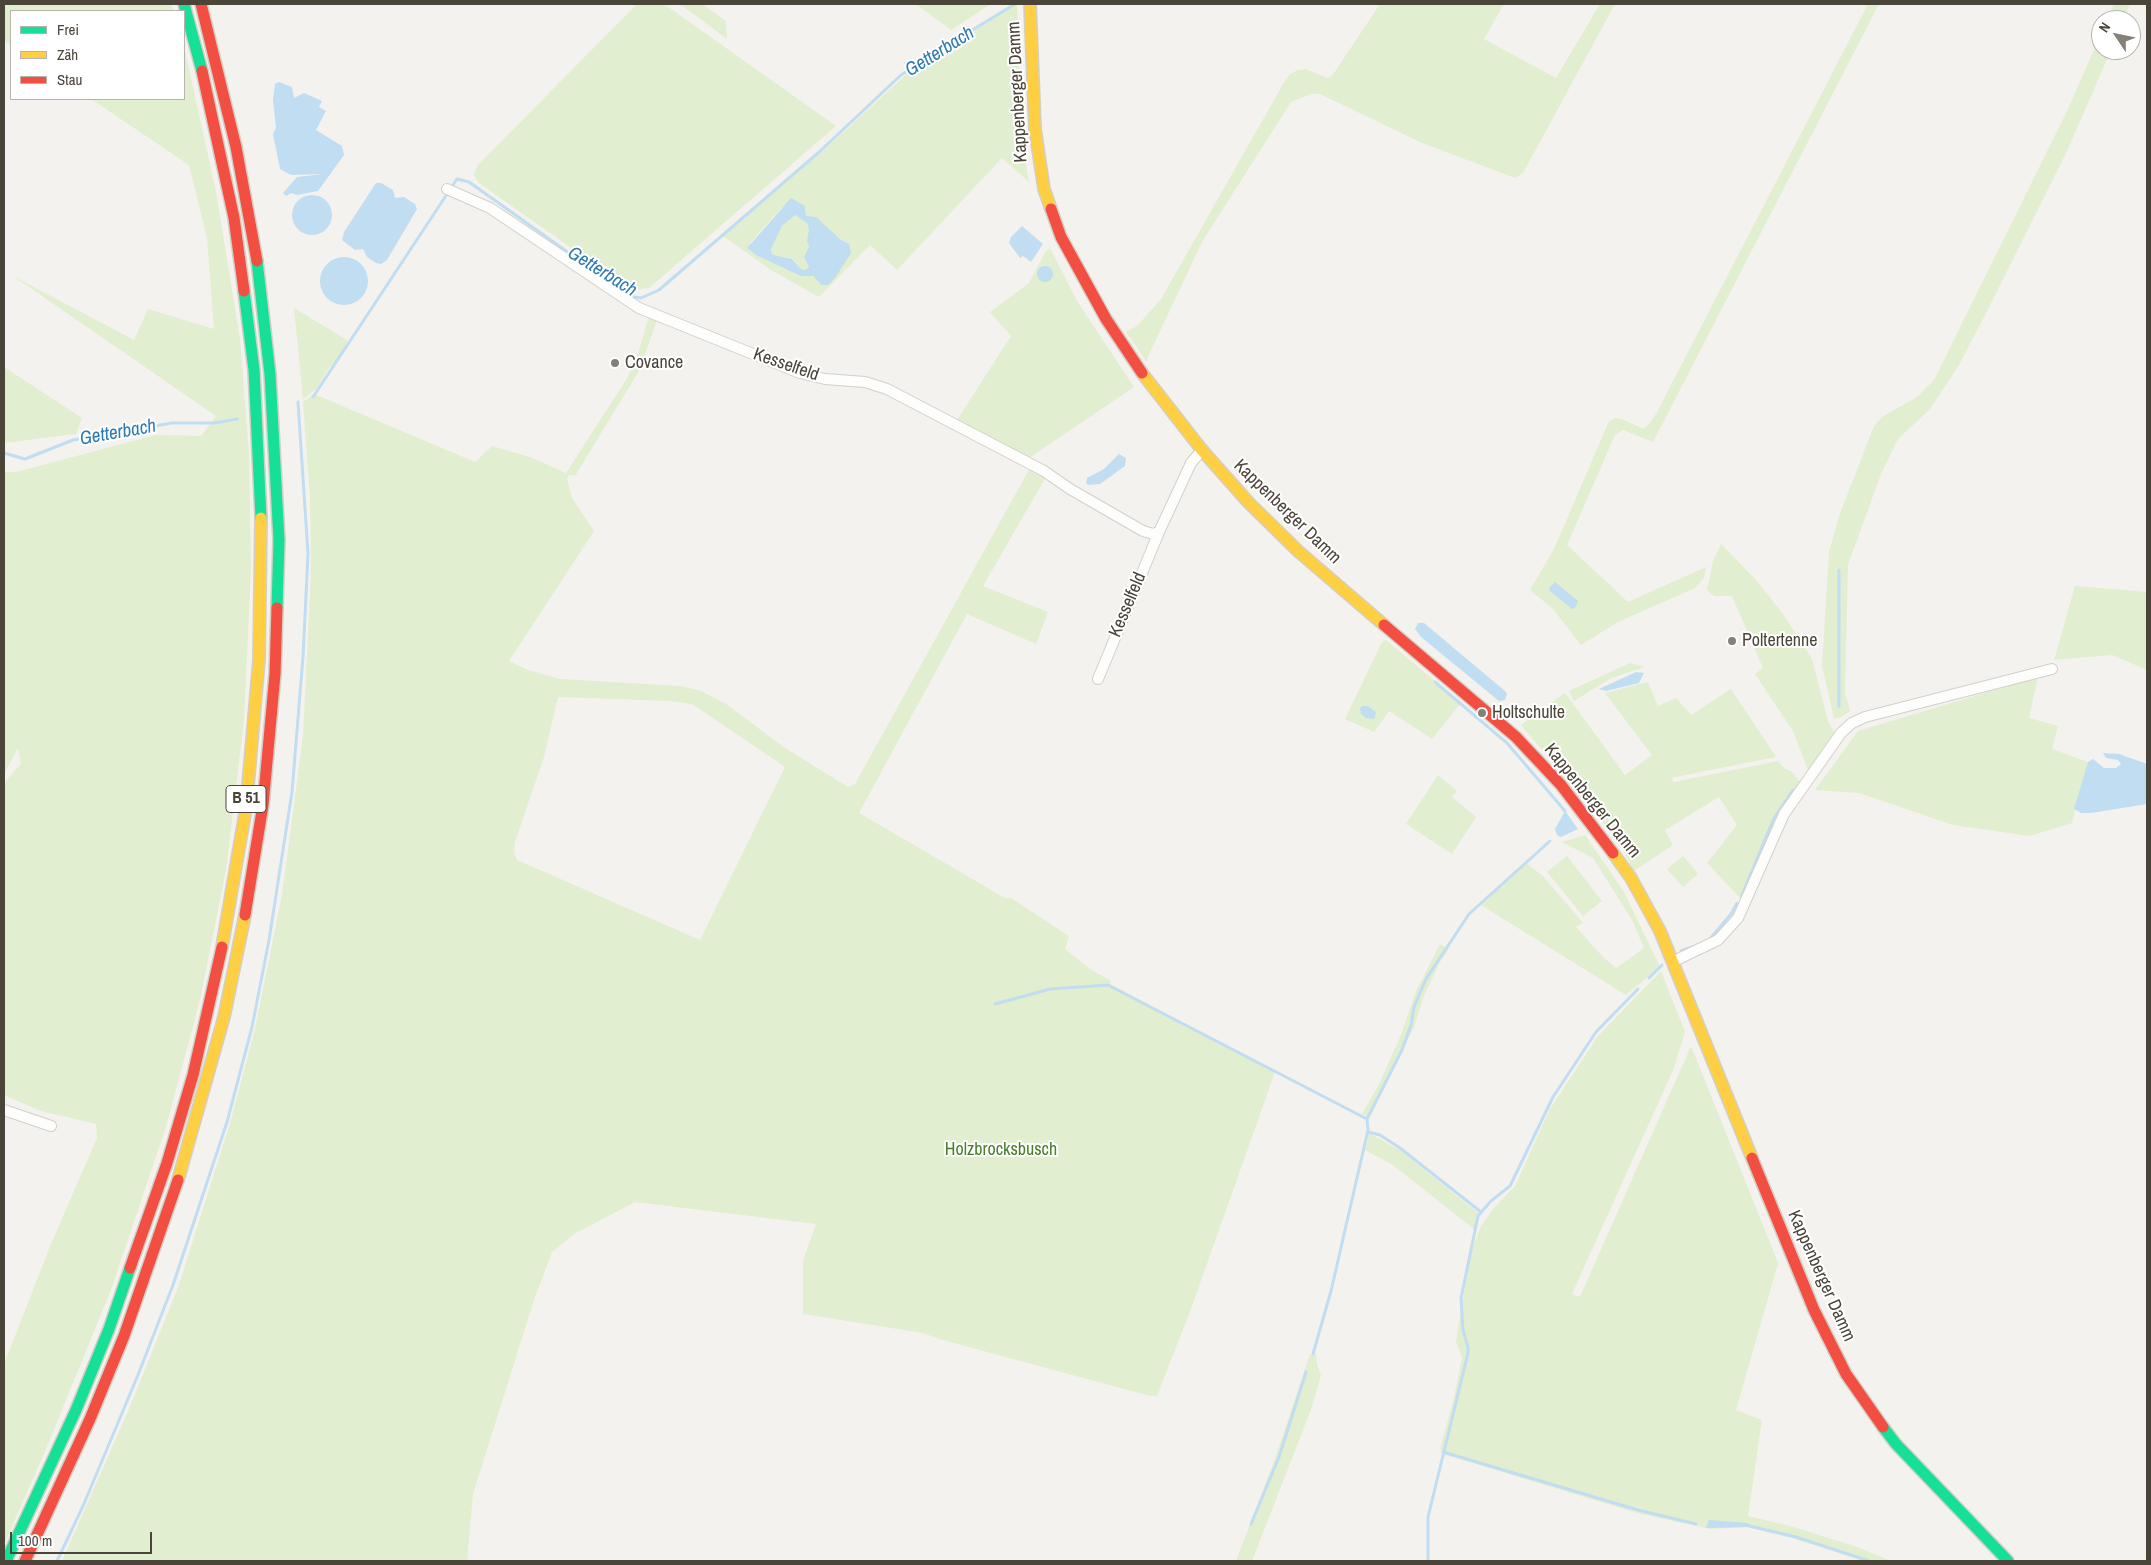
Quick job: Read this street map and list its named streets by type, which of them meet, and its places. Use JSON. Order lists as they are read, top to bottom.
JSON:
{
  "streets": {
    "main road": ["Kappenberger Damm", "B 51"],
    "street": ["Kesselfeld"]
  },
  "crossings": [
    ["Kappenberger Damm", "Kesselfeld"]
  ],
  "water": ["Getterbach"],
  "parks": ["Holzbrocksbusch"],
  "places": ["Covance", "Poltertenne", "Holtschulte"],
  "legend": ["Frei", "Zäh", "Stau"],
  "scale_bar": "100 m",
  "north": "top left"
}
